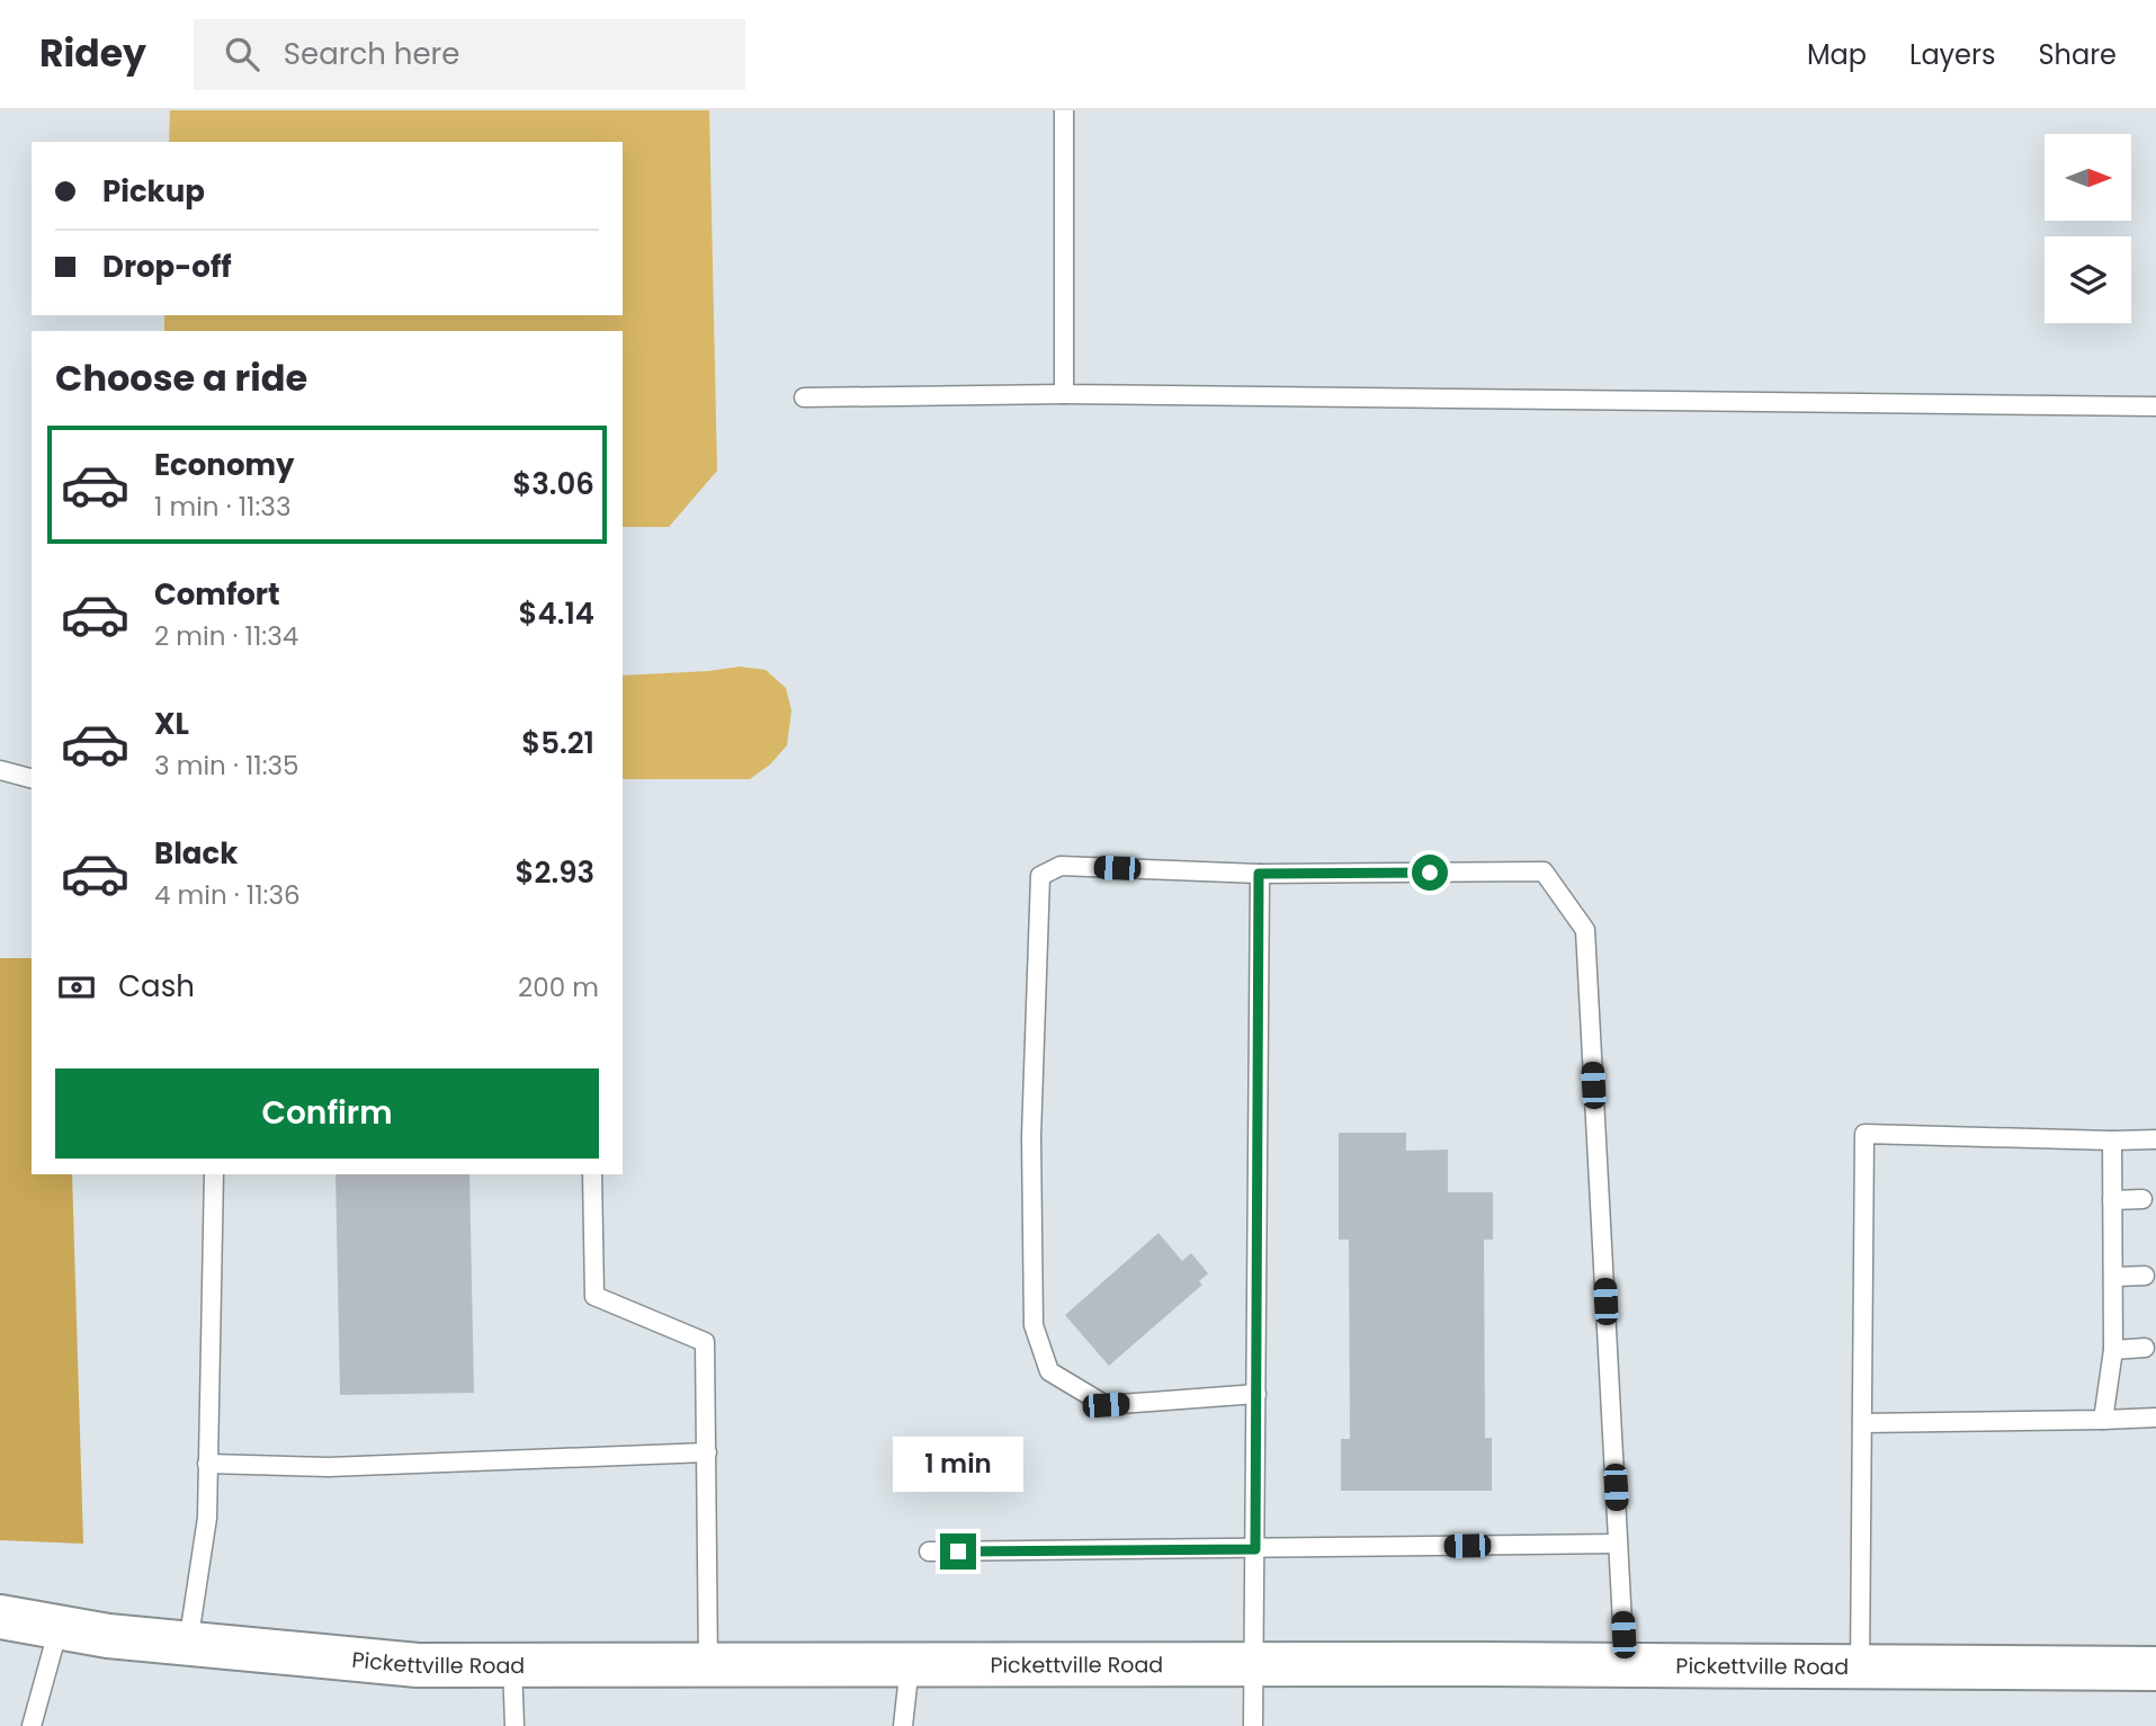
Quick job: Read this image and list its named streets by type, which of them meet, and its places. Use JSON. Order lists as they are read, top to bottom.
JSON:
{
  "streets": {
    "street": ["Pickettville Road"]
  },
  "north": "right",
  "page": {
    "header": "Ridey",
    "search": "Search here",
    "nav": ["Map", "Layers", "Share"],
    "banner": ["Pickup", "Drop-off"],
    "heading": "Choose a ride",
    "list": [
      {
        "name": "Economy",
        "note": "1 min · 11:33",
        "value": "$3.06"
      },
      {
        "name": "Comfort",
        "note": "2 min · 11:34",
        "value": "$4.14"
      },
      {
        "name": "XL",
        "note": "3 min · 11:35",
        "value": "$5.21"
      },
      {
        "name": "Black",
        "note": "4 min · 11:36",
        "value": "$2.93"
      }
    ],
    "pay": ["Cash", "200 m"],
    "buttons": "Confirm",
    "bubble": "1 min"
  }
}
